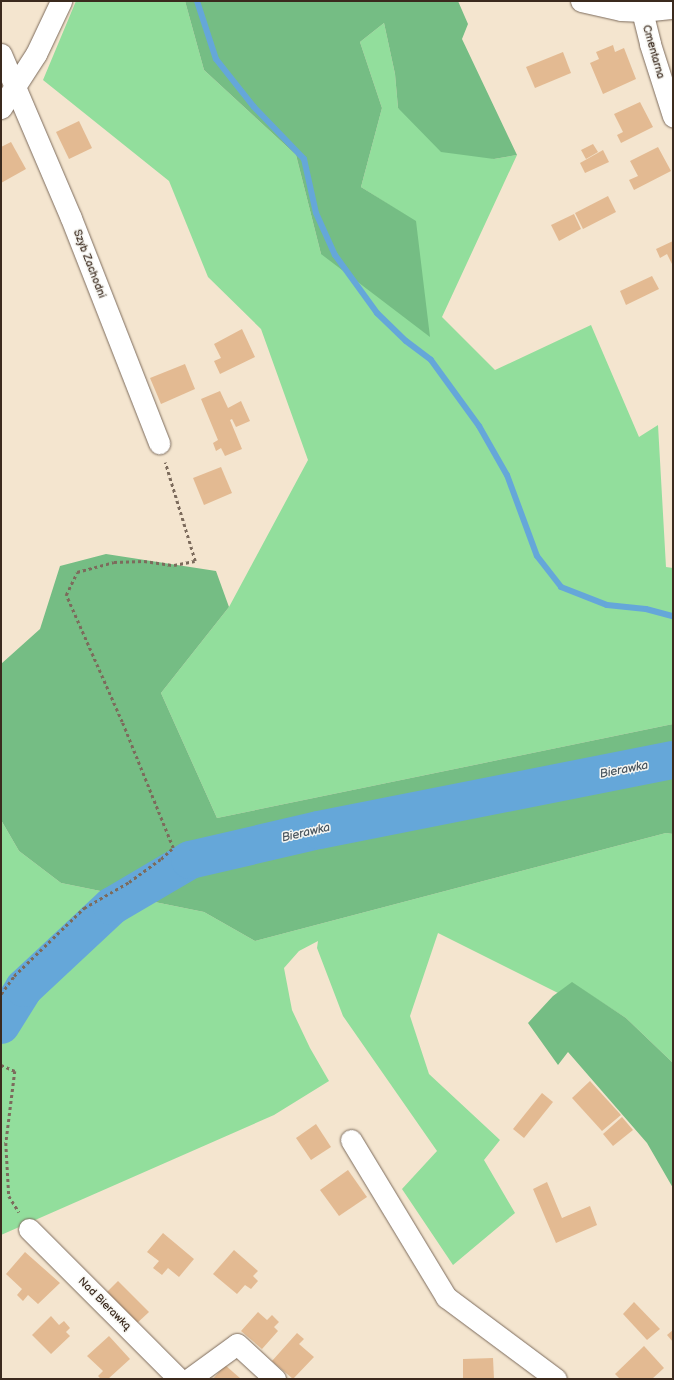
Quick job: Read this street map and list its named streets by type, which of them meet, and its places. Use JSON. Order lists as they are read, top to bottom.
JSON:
{
  "streets": {
    "street": ["Cmentarna", "Szyb Zachodni", "Nad Bierawką"]
  },
  "water": ["Bierawka"]
}
